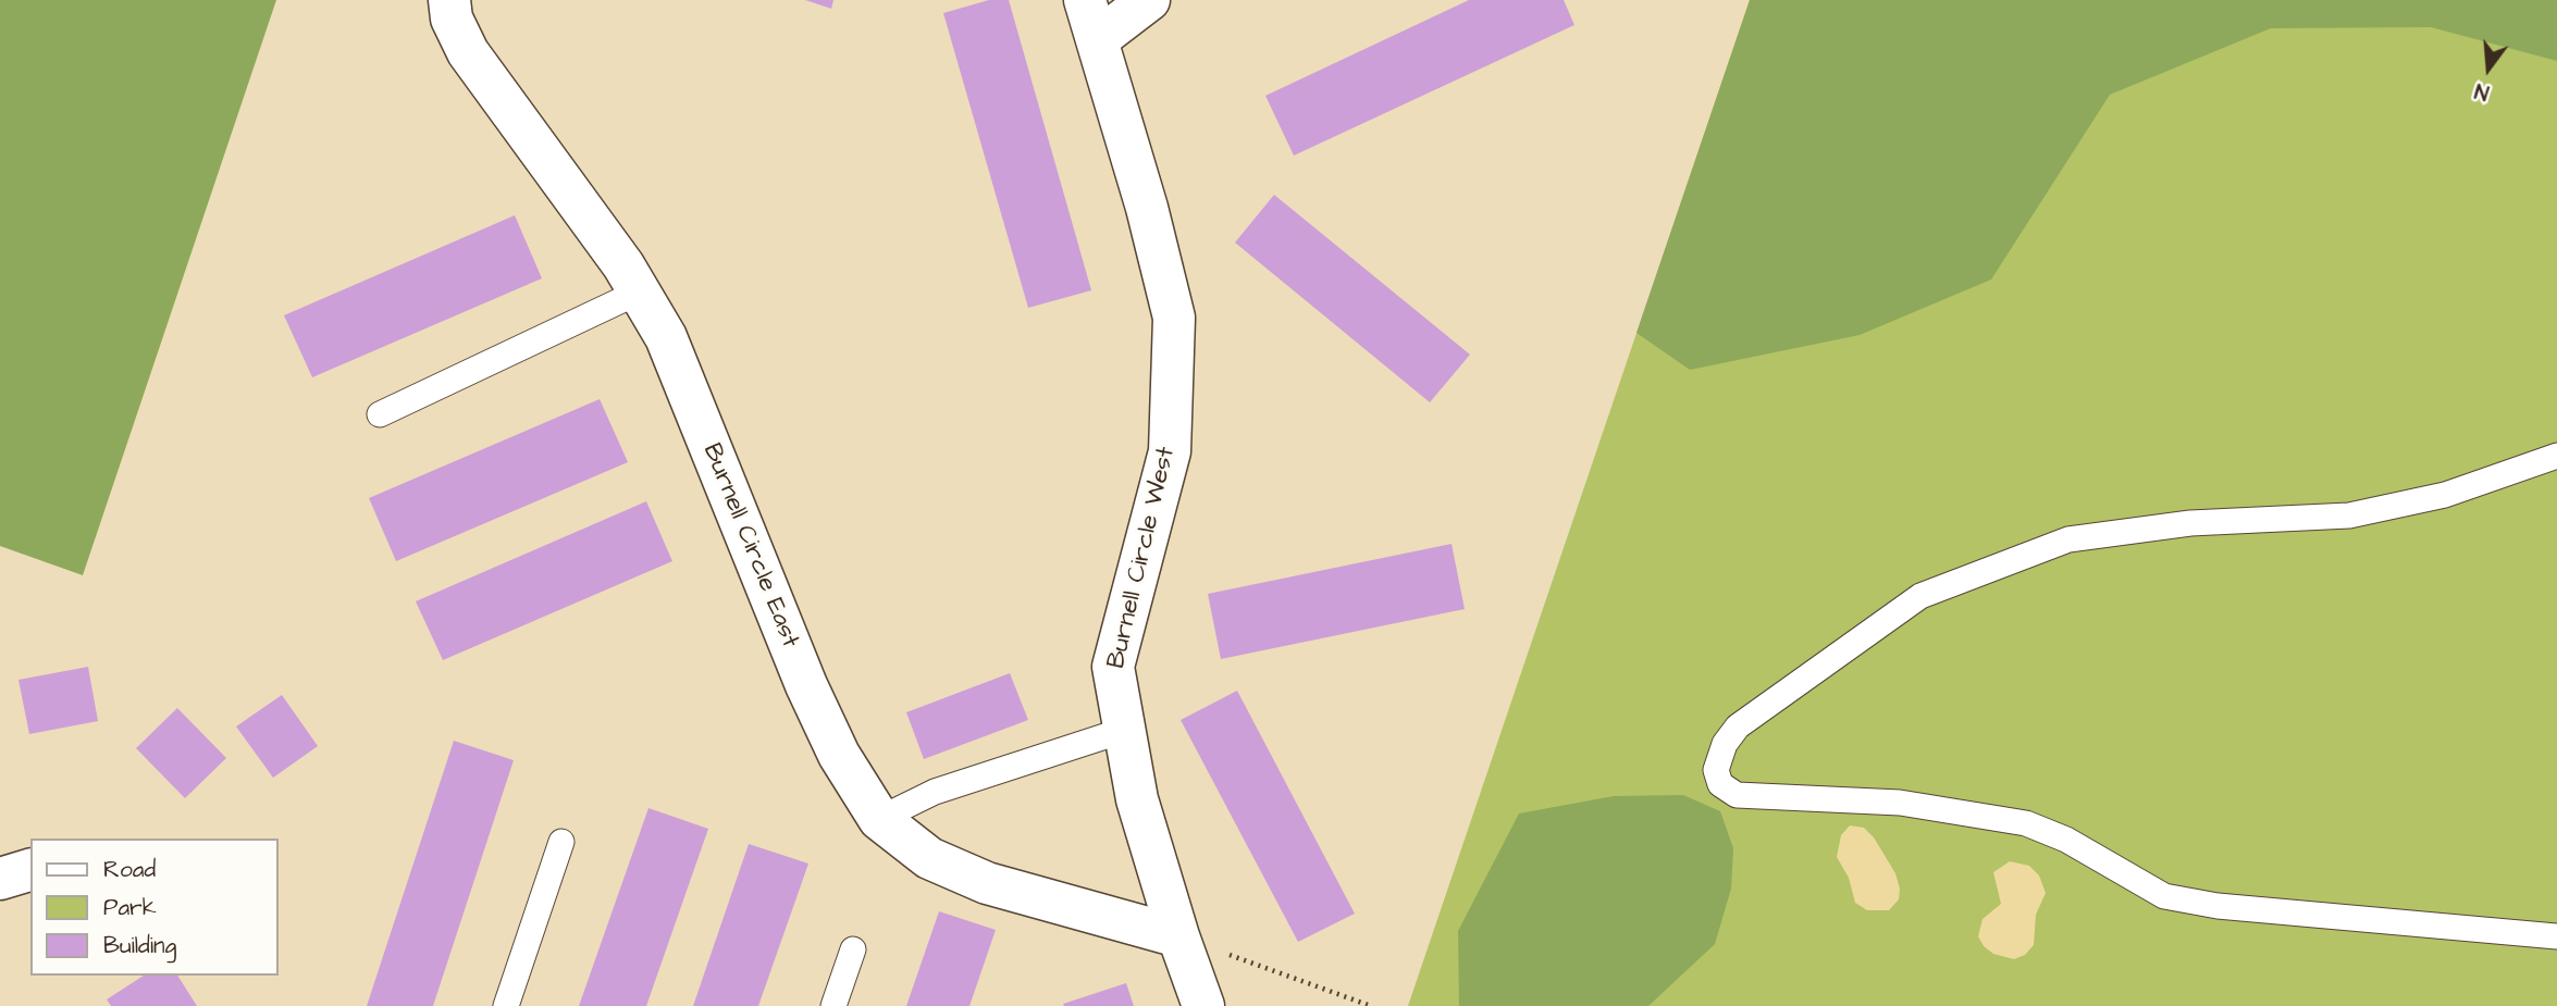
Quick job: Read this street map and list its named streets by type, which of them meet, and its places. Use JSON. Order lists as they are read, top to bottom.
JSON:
{
  "streets": {
    "street": ["Burnell Circle East", "Burnell Circle West"]
  },
  "crossings": [
    ["Burnell Circle East", "Burnell Circle West"]
  ],
  "legend": ["Road", "Park", "Building"],
  "north": "bottom"
}
